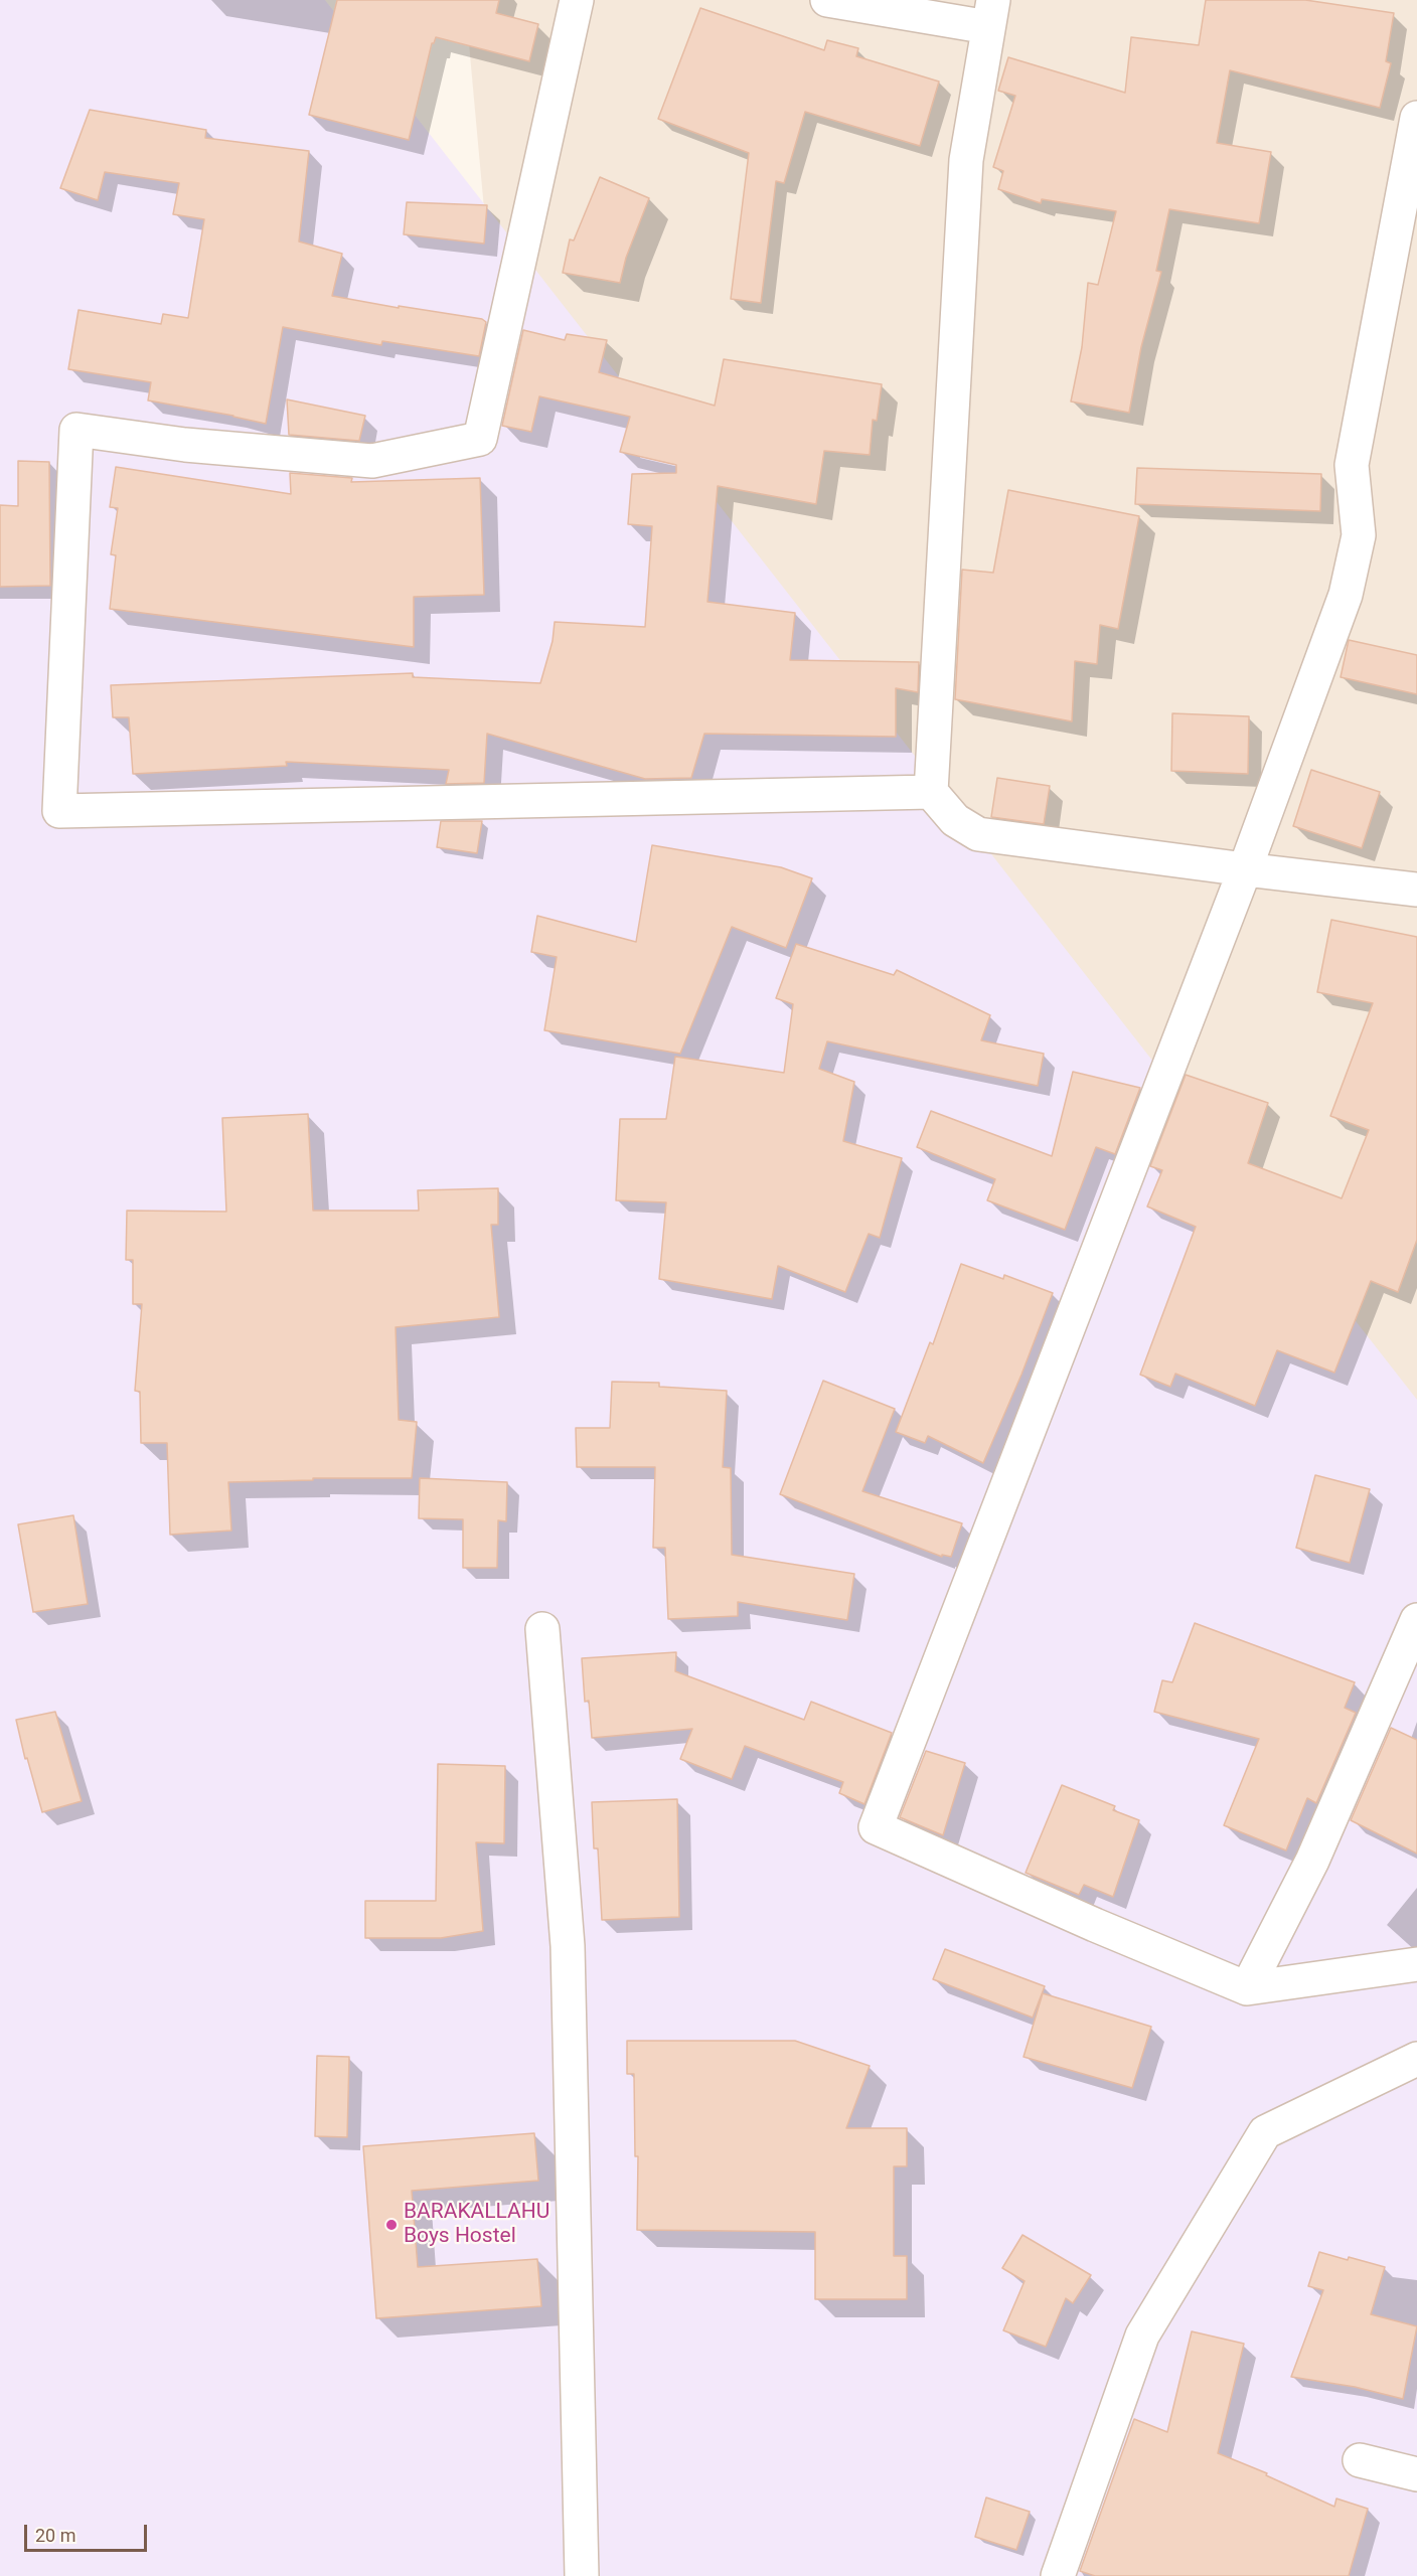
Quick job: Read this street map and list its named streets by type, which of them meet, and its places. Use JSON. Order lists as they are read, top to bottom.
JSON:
{
  "places": ["BARAKALLAHU Boys Hostel"],
  "scale_bar": "20 m"
}
